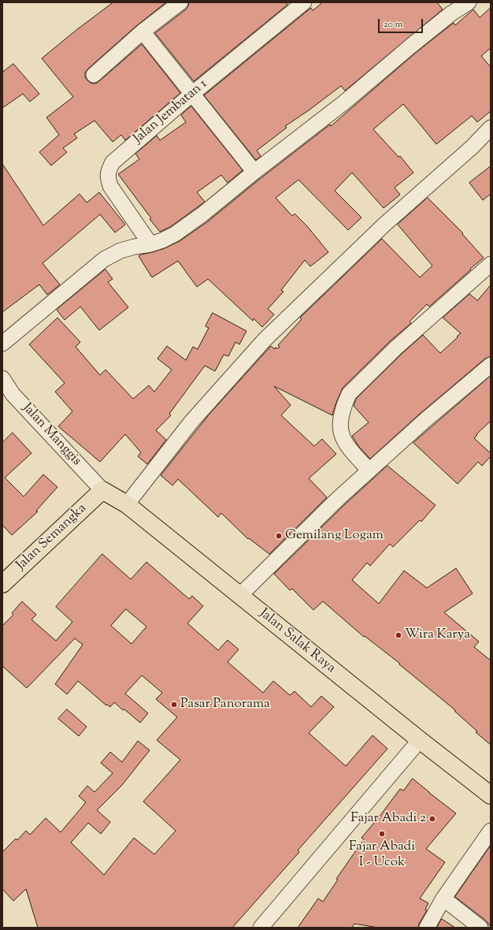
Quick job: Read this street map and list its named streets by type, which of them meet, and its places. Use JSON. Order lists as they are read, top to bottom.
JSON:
{
  "streets": {
    "main road": ["Jalan Semangka", "Jalan Salak Raya"],
    "street": ["Jalan Jembatan 1", "Jalan Manggis"]
  },
  "crossings": [
    ["Jalan Manggis", "Jalan Semangka"],
    ["Jalan Manggis", "Jalan Salak Raya"],
    ["Jalan Semangka", "Jalan Salak Raya"]
  ],
  "places": [
    "Gemilang Logam",
    "Wira Karya",
    "Pasar Panorama",
    "Fajar Abadi 2",
    "Fajar Abadi I - Ucok"
  ],
  "scale_bar": "20 m"
}
